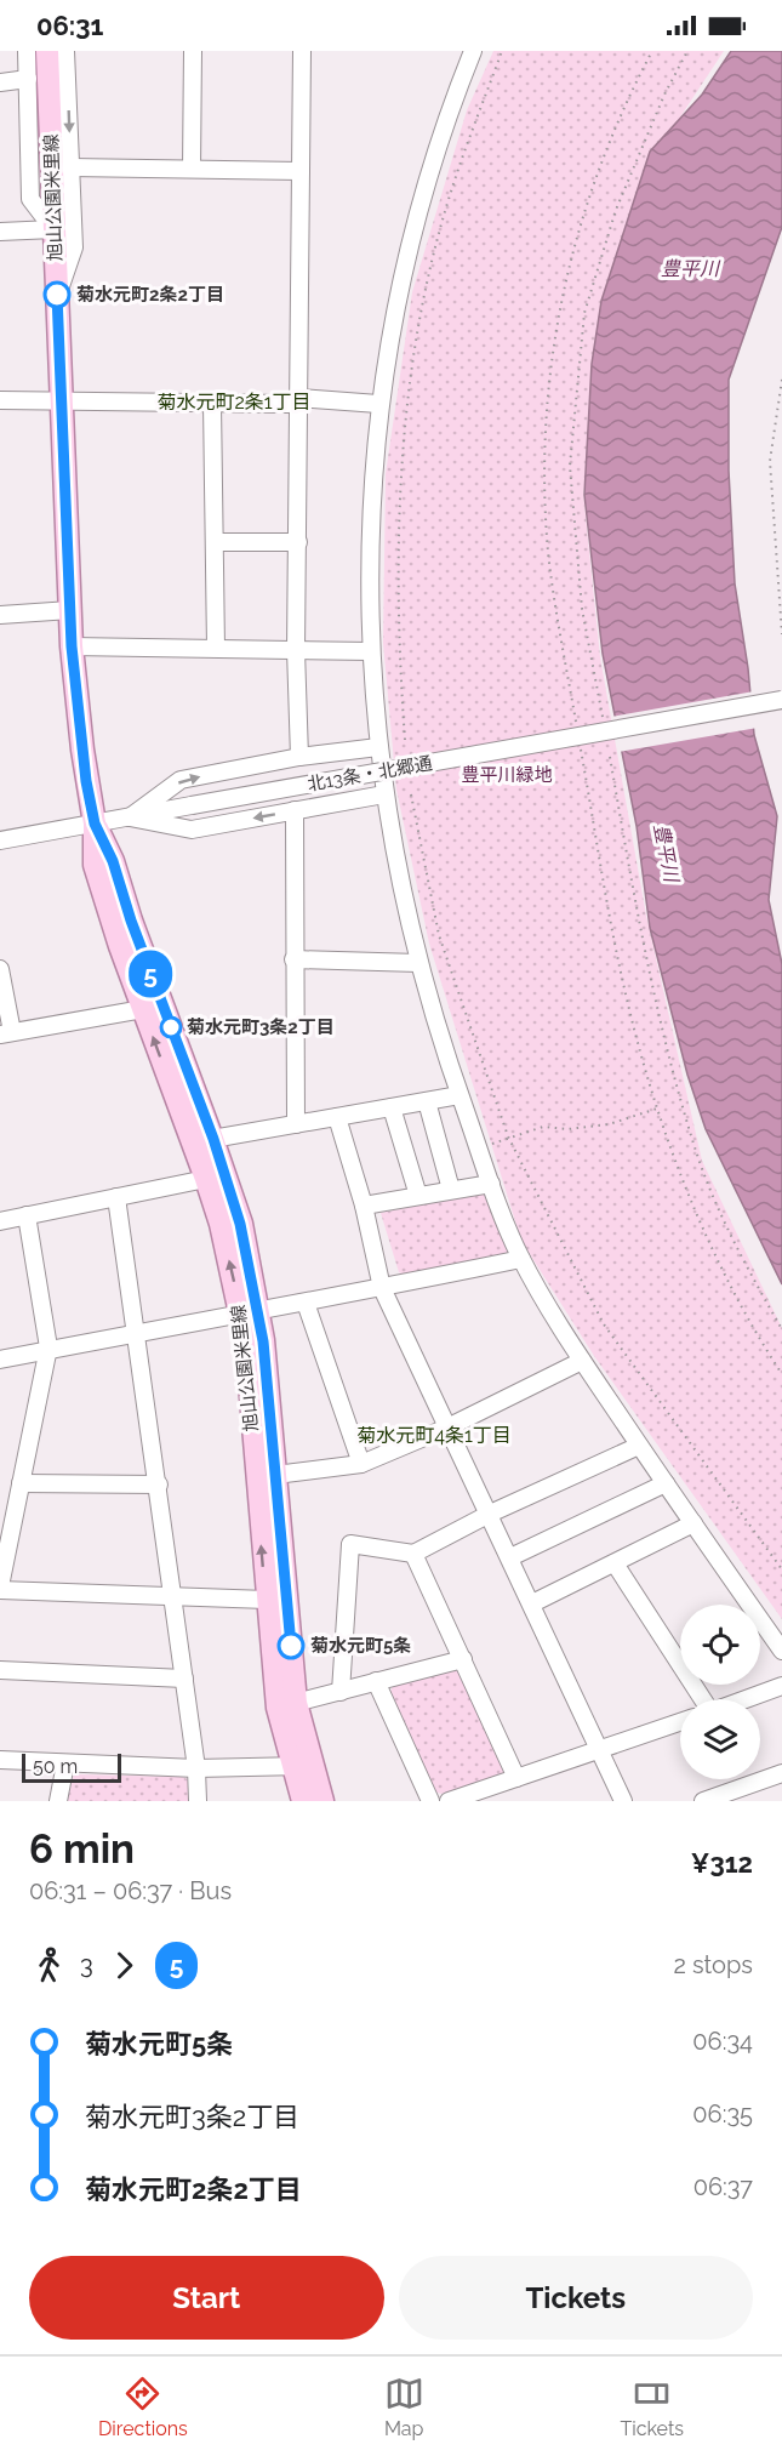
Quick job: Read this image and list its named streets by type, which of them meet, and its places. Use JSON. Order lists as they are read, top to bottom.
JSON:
{
  "streets": {
    "main road": ["旭山公園米里線"],
    "street": ["北13条・北郷通"]
  },
  "crossings": [
    ["旭山公園米里線", "北13条・北郷通"]
  ],
  "districts": ["菊水元町2条1丁目", "菊水元町4条1丁目"],
  "water": ["豊平川"],
  "parks": ["豊平川緑地"],
  "places": ["菊水元町2条2丁目", "菊水元町3条2丁目", "菊水元町5条"],
  "lines": ["bus line 5"],
  "scale_bar": "50 m",
  "page": {
    "status": "06:31",
    "on_map": "5",
    "scale": "50 m",
    "heading": ["6 min", "06:31 – 06:37 · Bus", "¥312"],
    "legs": ["3", "5", "2 stops"],
    "list": [
      {
        "name": "菊水元町5条",
        "value": "06:34"
      },
      {
        "name": "菊水元町3条2丁目",
        "value": "06:35"
      },
      {
        "name": "菊水元町2条2丁目",
        "value": "06:37"
      }
    ],
    "buttons": ["Start", "Tickets"],
    "tabs": ["Directions", "Map", "Tickets"]
  }
}
